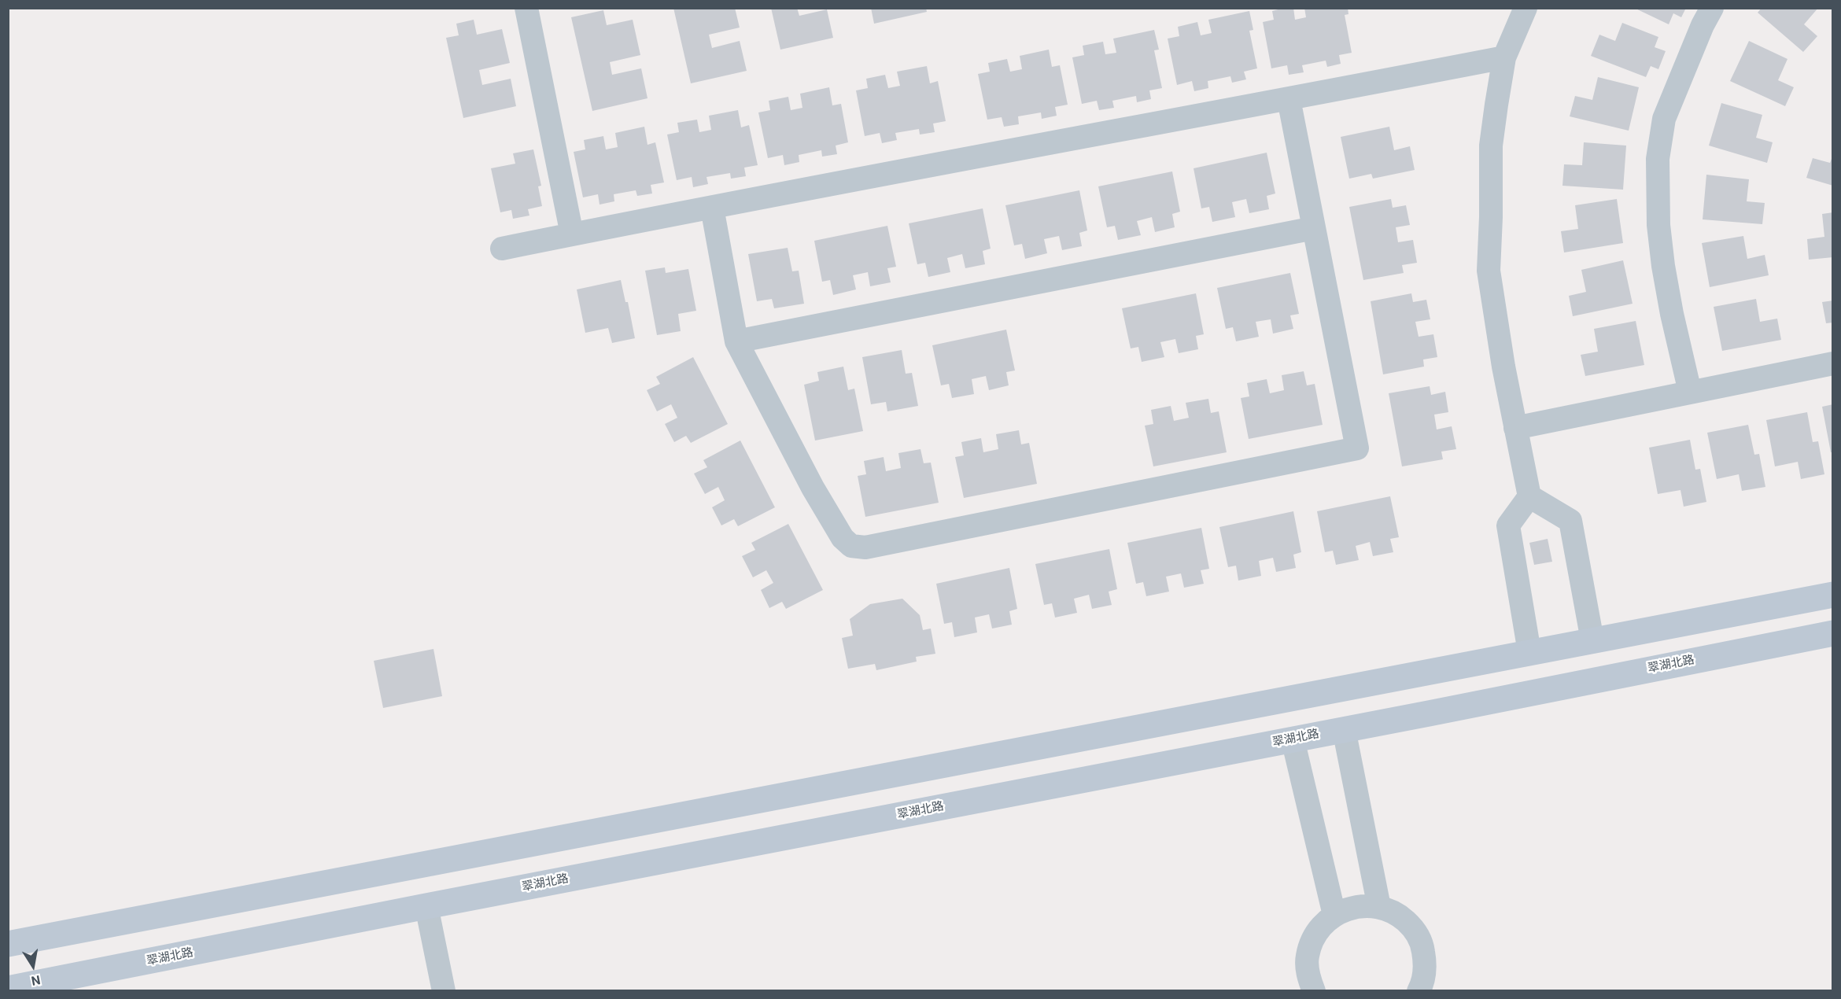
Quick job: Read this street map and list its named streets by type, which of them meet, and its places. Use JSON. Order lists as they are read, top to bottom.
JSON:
{
  "streets": {
    "street": ["翠湖北路"]
  },
  "north": "bottom"
}
